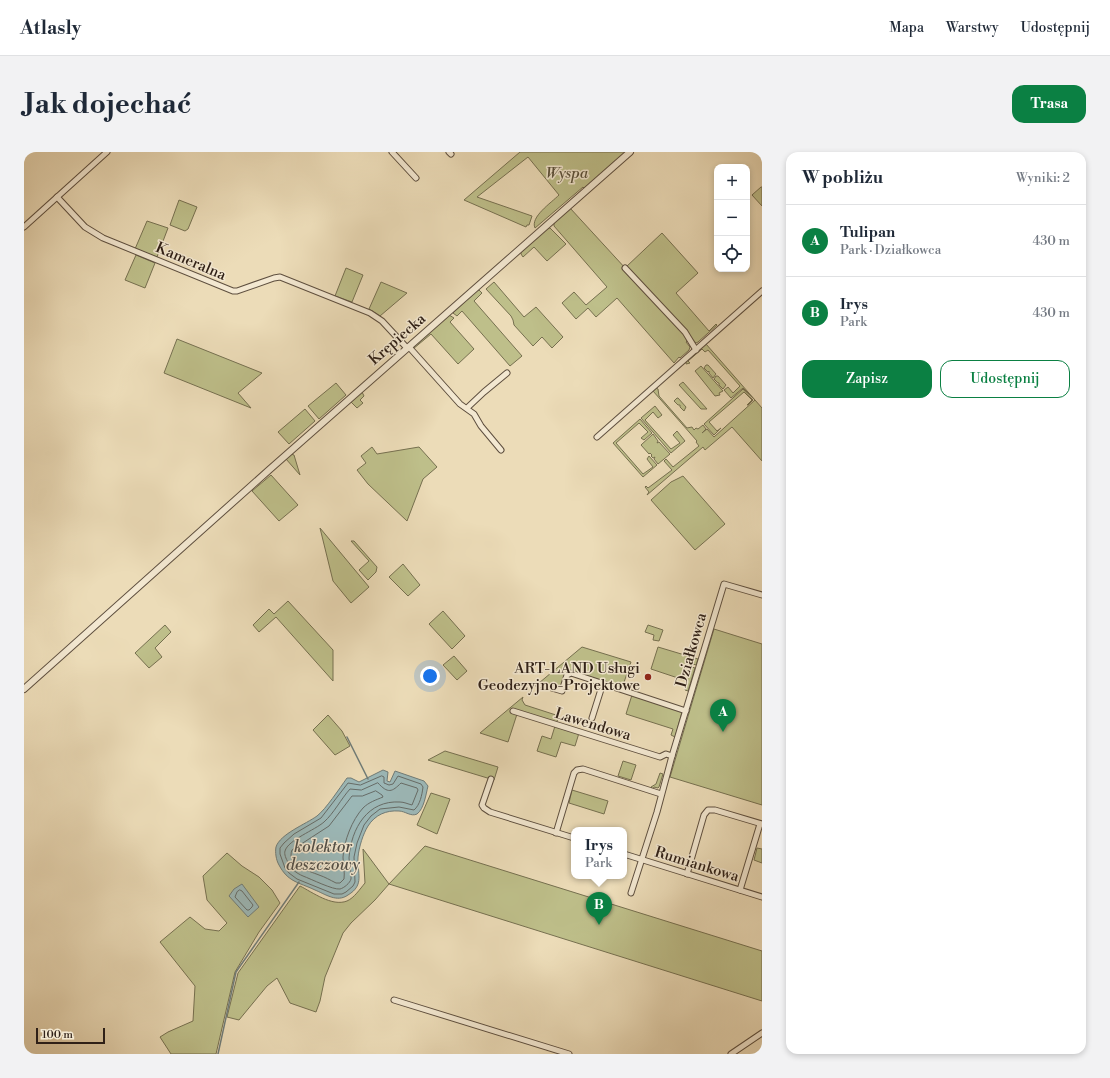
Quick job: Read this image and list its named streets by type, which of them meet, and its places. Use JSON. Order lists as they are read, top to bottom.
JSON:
{
  "streets": {
    "street": [
      "Kameralna",
      "Krępiecka",
      "Działkowca",
      "Lawendowa",
      "Rumiankowa"
    ]
  },
  "crossings": [
    ["Kameralna", "Krępiecka"],
    ["Działkowca", "Lawendowa"]
  ],
  "water": ["kolektor deszczowy"],
  "parks": ["Wyspa"],
  "places": ["ART-LAND Usługi Geodezyjno-Projektowe"],
  "scale_bar": "100 m",
  "page": {
    "header": "Atlasly",
    "nav": ["Mapa", "Warstwy", "Udostępnij"],
    "buttons": [
      "Trasa",
      ["Zapisz", "Udostępnij"]
    ],
    "title": "Jak dojechać",
    "heading": ["W pobliżu", "Wyniki: 2"],
    "map_buttons": ["+", "−"],
    "list": [
      {
        "mark": "A",
        "name": "Tulipan",
        "note": "Park · Działkowca",
        "value": "430 m"
      },
      {
        "mark": "B",
        "name": "Irys",
        "note": "Park",
        "value": "430 m"
      }
    ],
    "pins": ["A", "B"],
    "popup": ["Irys", "Park"],
    "scale": "100 m"
  }
}
